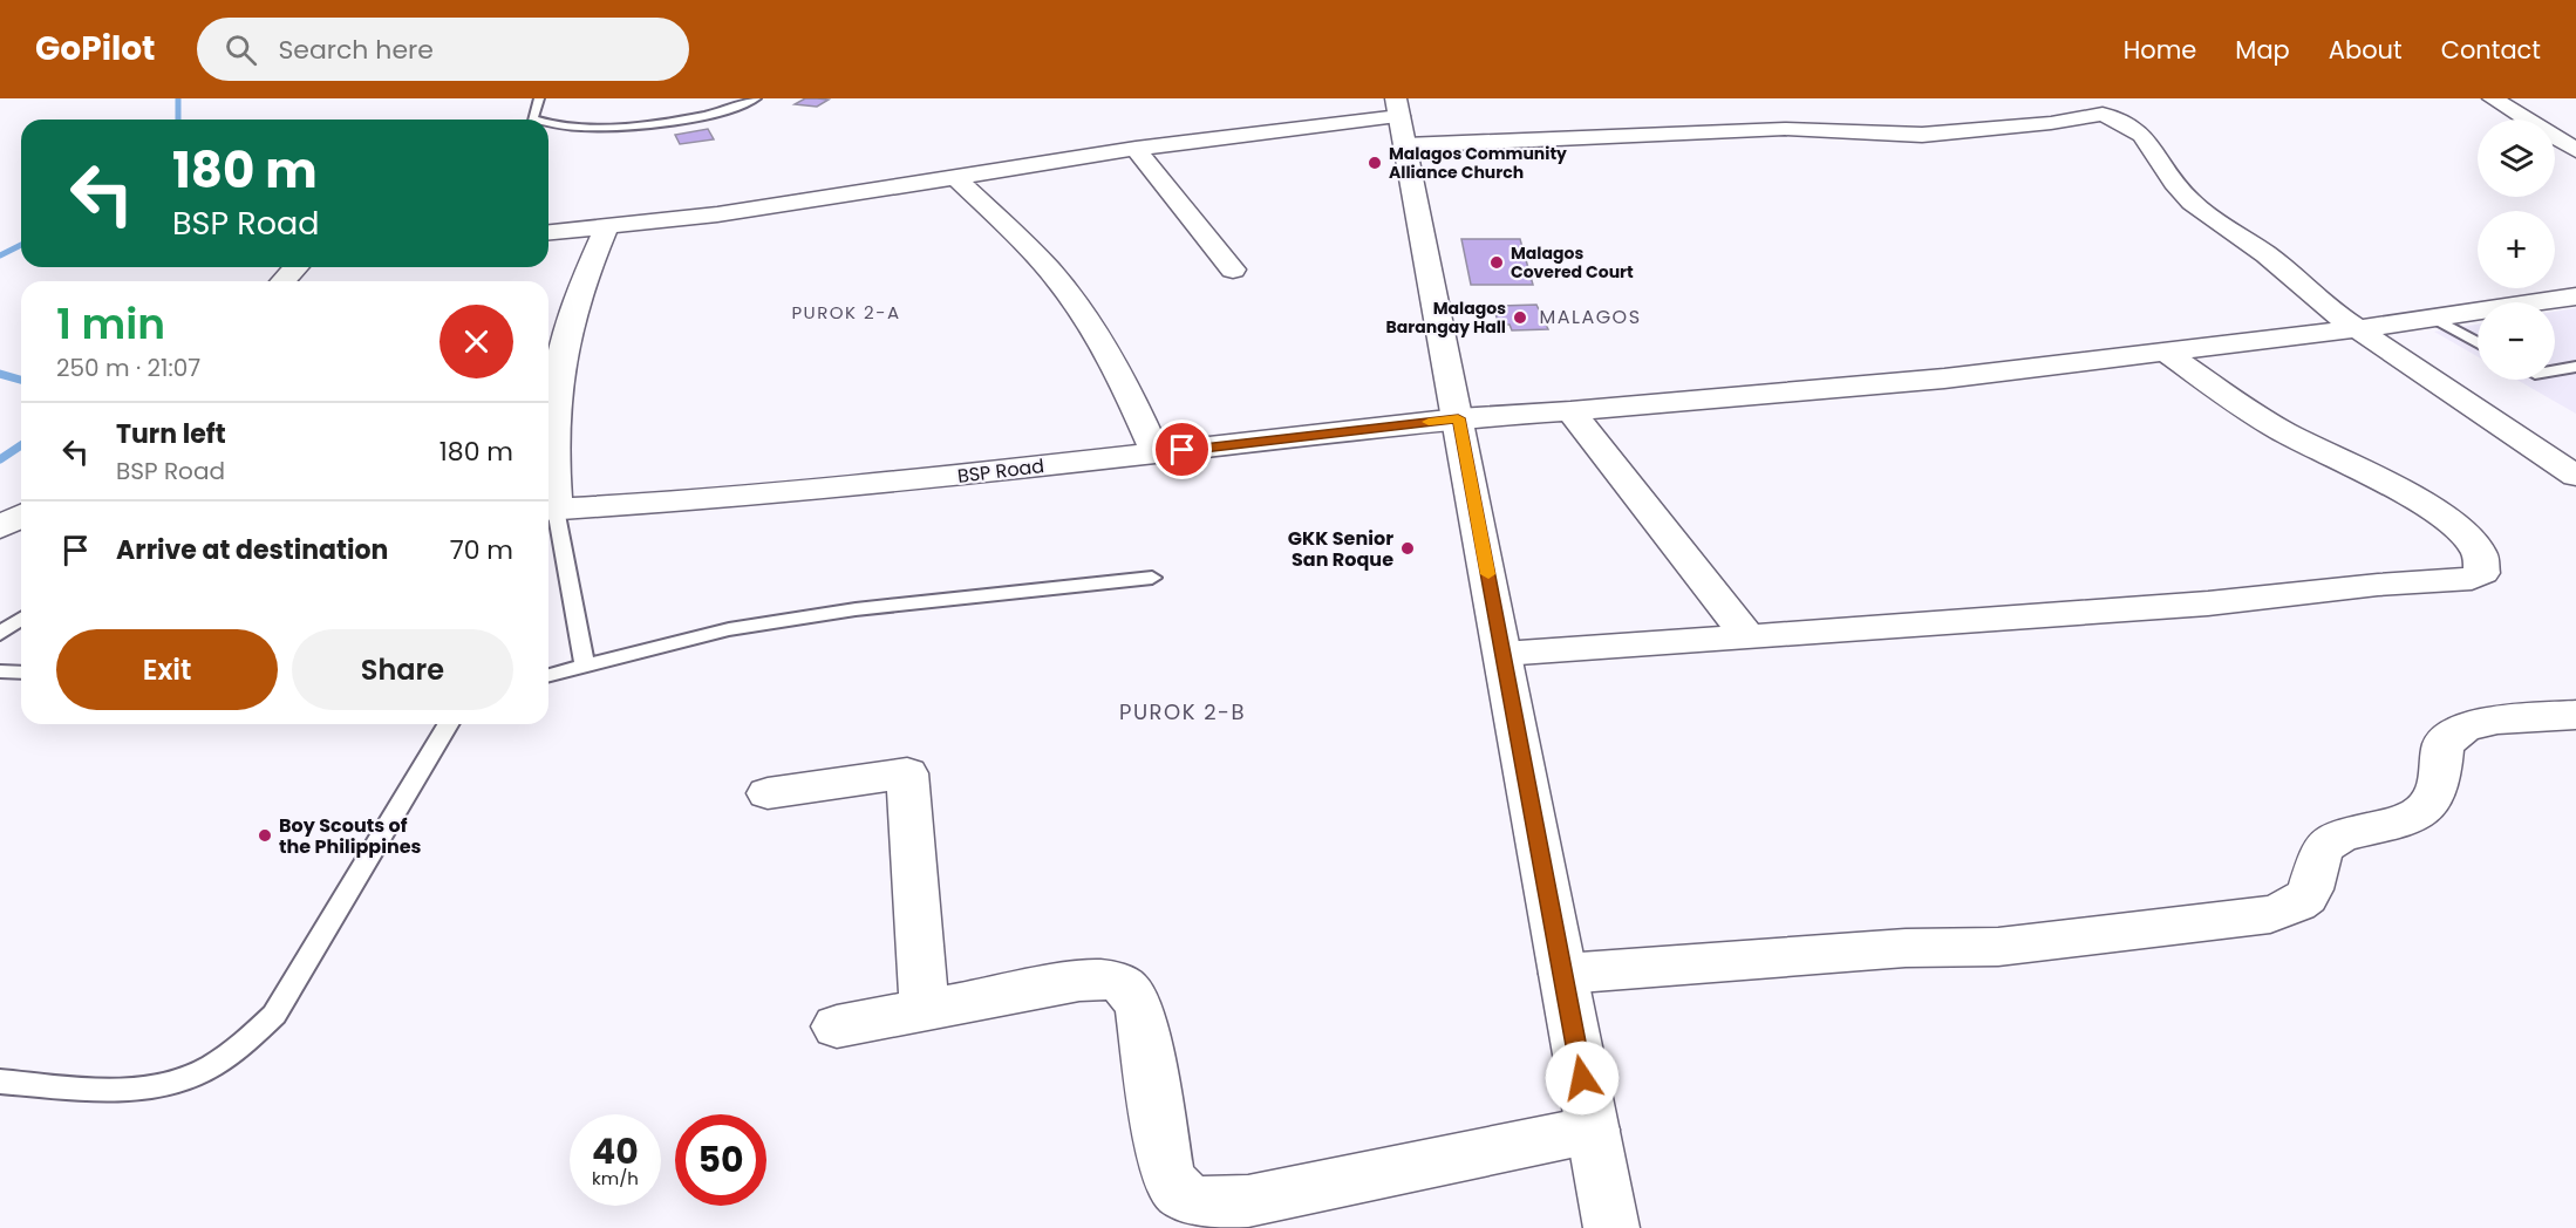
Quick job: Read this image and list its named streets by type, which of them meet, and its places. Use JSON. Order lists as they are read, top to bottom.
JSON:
{
  "streets": {
    "street": ["BSP Road"]
  },
  "districts": ["PUROK 2-A", "MALAGOS", "PUROK 2-B"],
  "places": [
    "Malagos Community Alliance Church",
    "Malagos Covered Court",
    "Malagos Barangay Hall",
    "GKK Senior San Roque",
    "Boy Scouts of the Philippines"
  ],
  "page": {
    "header": "GoPilot",
    "search": "Search here",
    "nav": [
      "Home",
      "Map",
      "About",
      "Contact"
    ],
    "map_buttons": ["+", "−"],
    "turn": ["180 m", "BSP Road"],
    "heading": ["1 min", "250 m · 21:07"],
    "list": [
      {
        "name": "Turn left",
        "note": "BSP Road",
        "value": "180 m"
      },
      {
        "name": "Arrive at destination",
        "value": "70 m"
      }
    ],
    "buttons": ["Exit", "Share"],
    "speed": "40 km/h",
    "limit": "50"
  }
}
